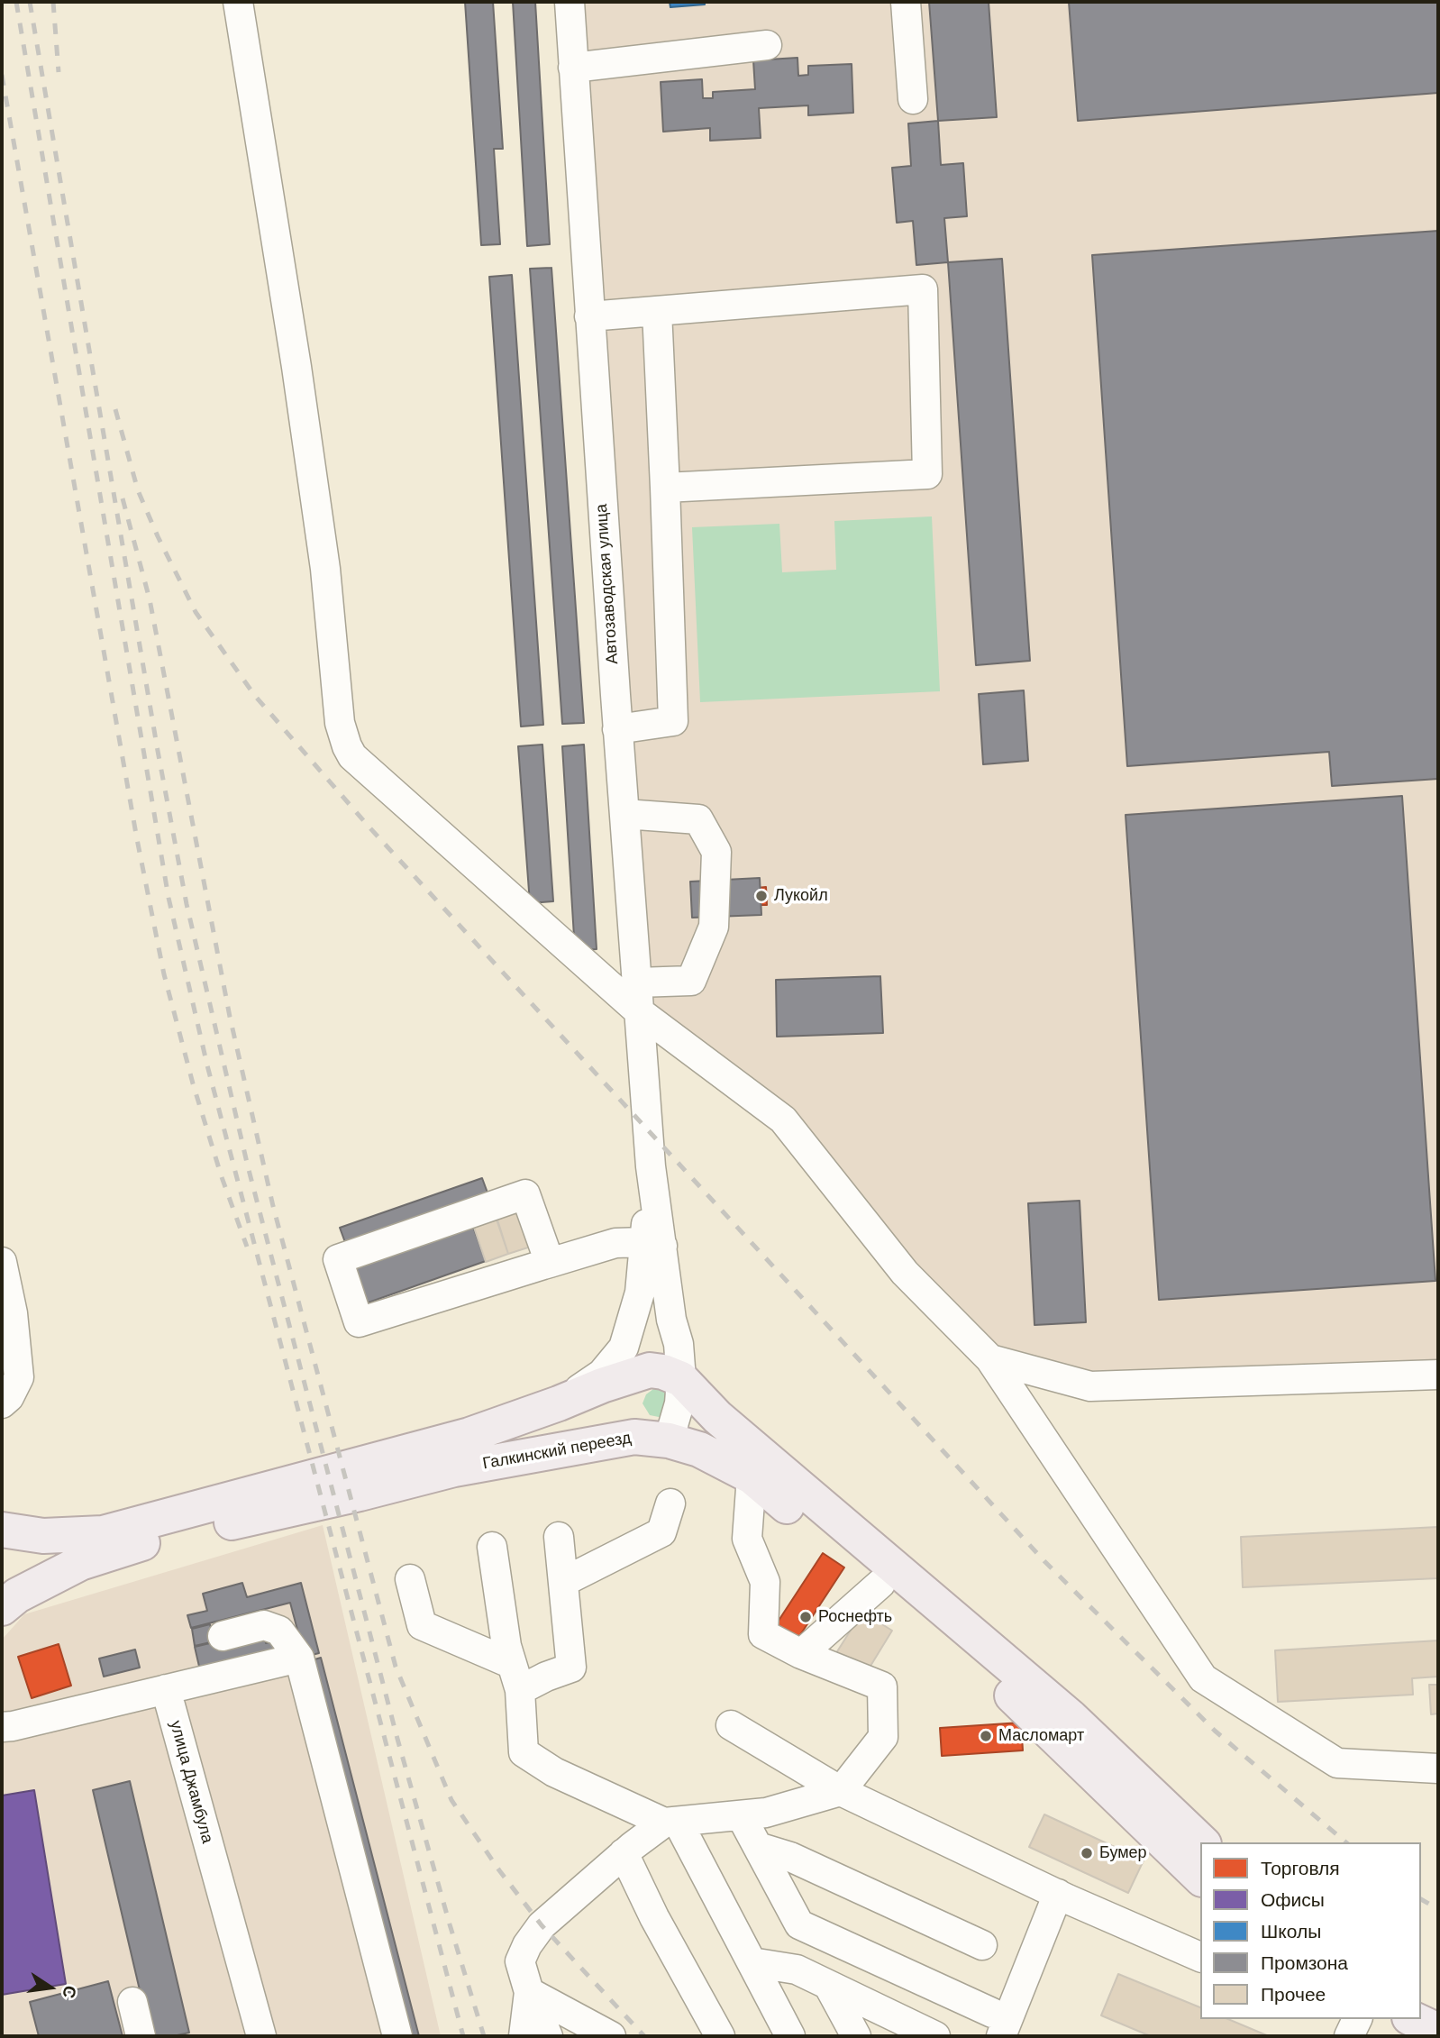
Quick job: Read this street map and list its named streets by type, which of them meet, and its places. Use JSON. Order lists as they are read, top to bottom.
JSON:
{
  "streets": {
    "main road": ["Галкинский переезд"],
    "street": ["Автозаводская улица", "улица Джамбула"]
  },
  "places": [
    "Лукойл",
    "Роснефть",
    "Масломарт",
    "Бумер"
  ],
  "legend": [
    "Торговля",
    "Офисы",
    "Школы",
    "Промзона",
    "Прочее"
  ],
  "north": "right"
}
